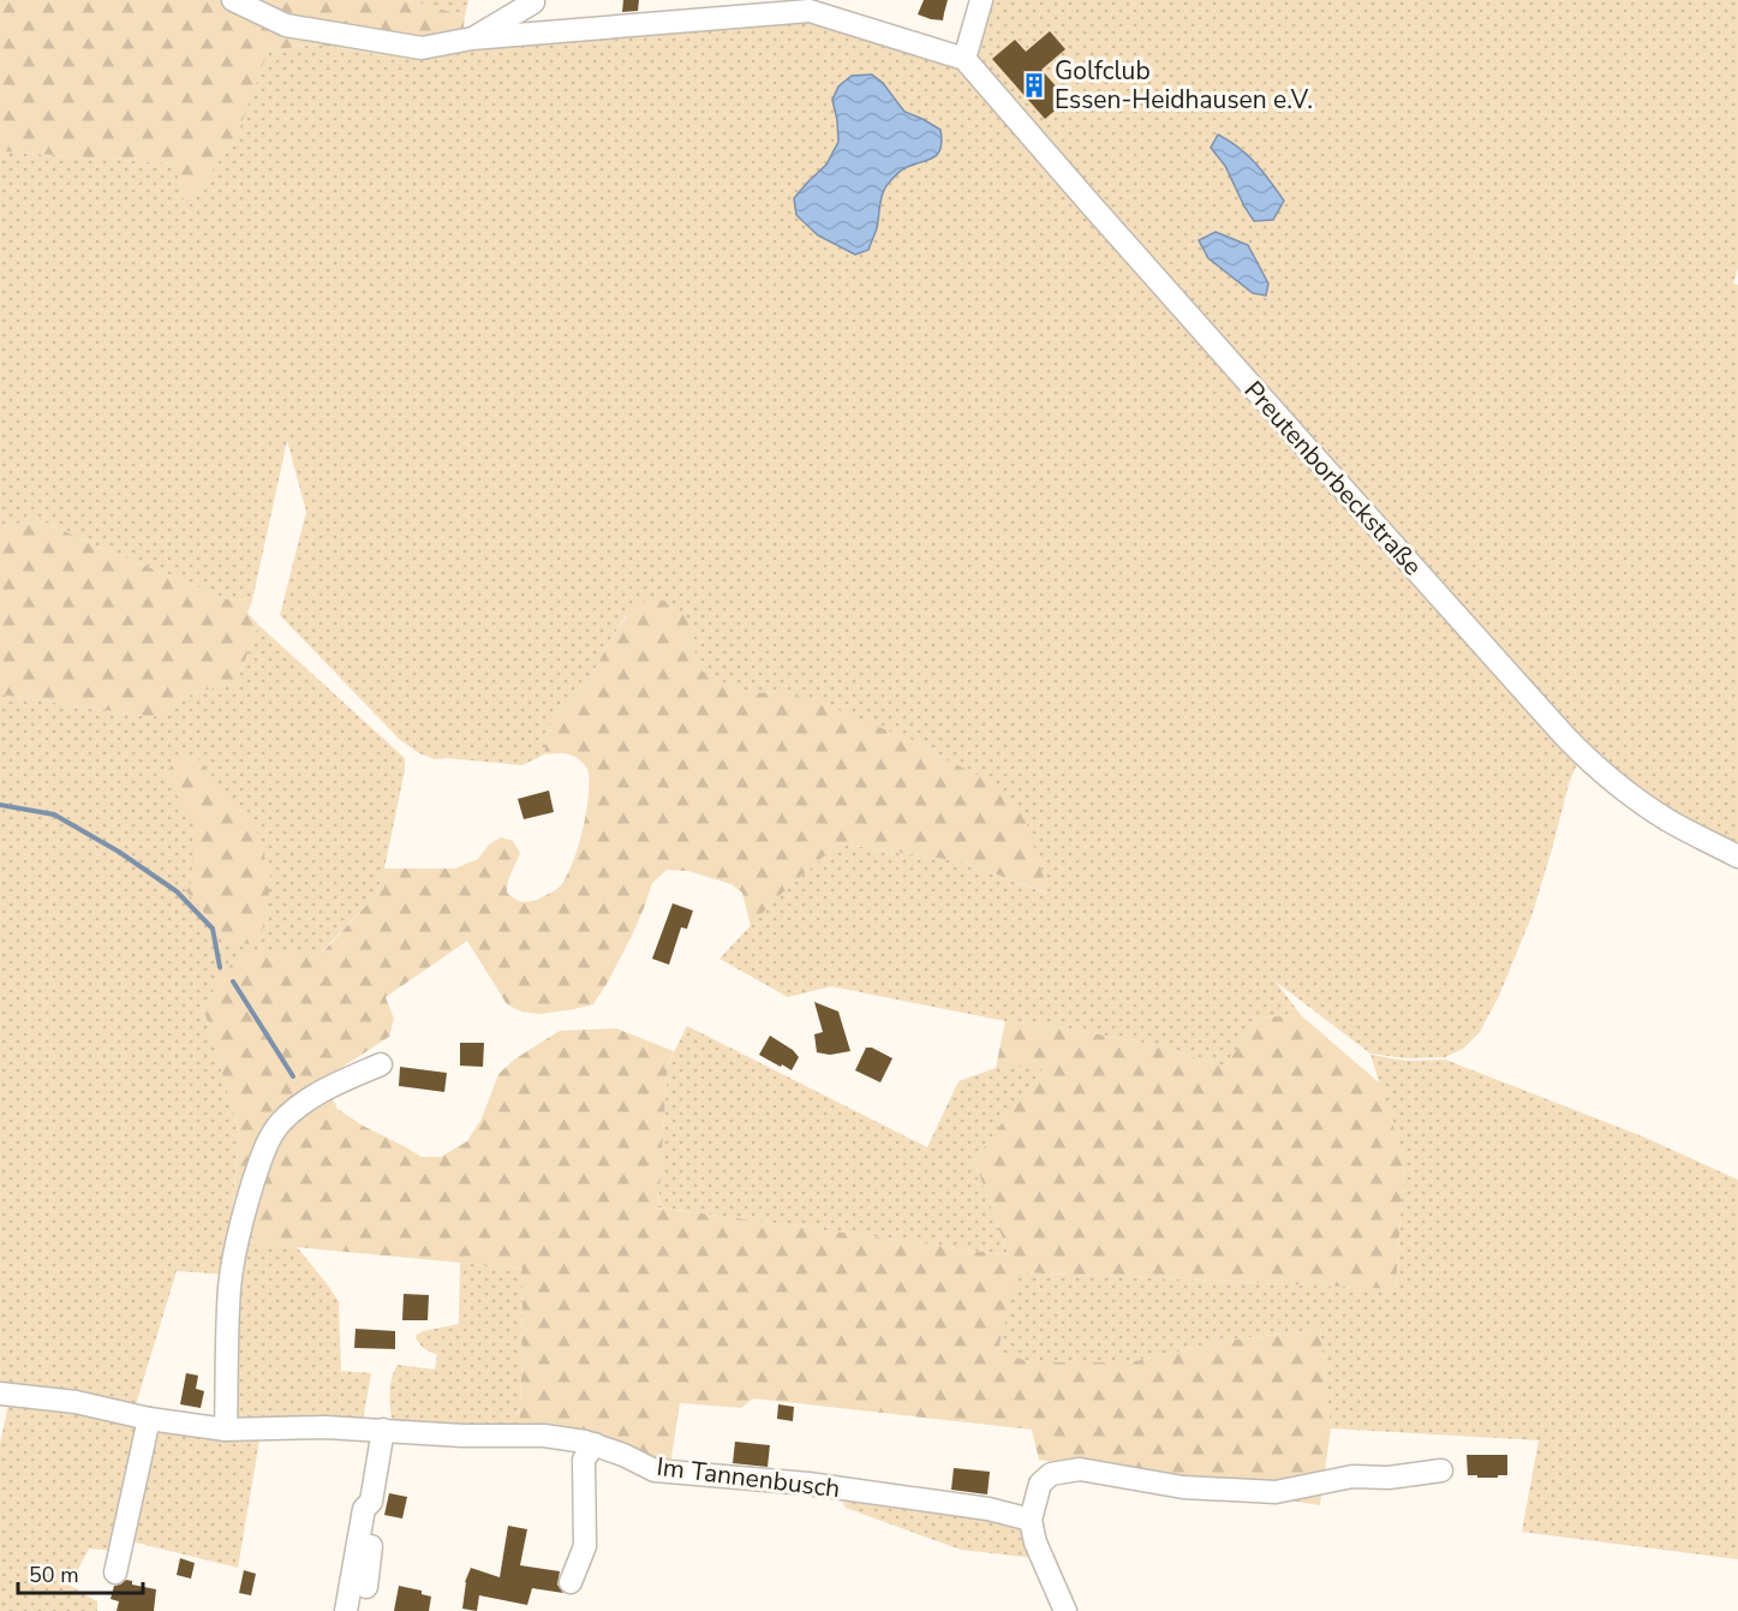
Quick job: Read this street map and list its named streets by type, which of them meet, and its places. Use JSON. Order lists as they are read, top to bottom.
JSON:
{
  "streets": {
    "street": ["Preutenborbeckstraße", "Im Tannenbusch"]
  },
  "places": {
    "building": ["Golfclub Essen-Heidhausen e.V."]
  },
  "scale_bar": "50 m"
}
